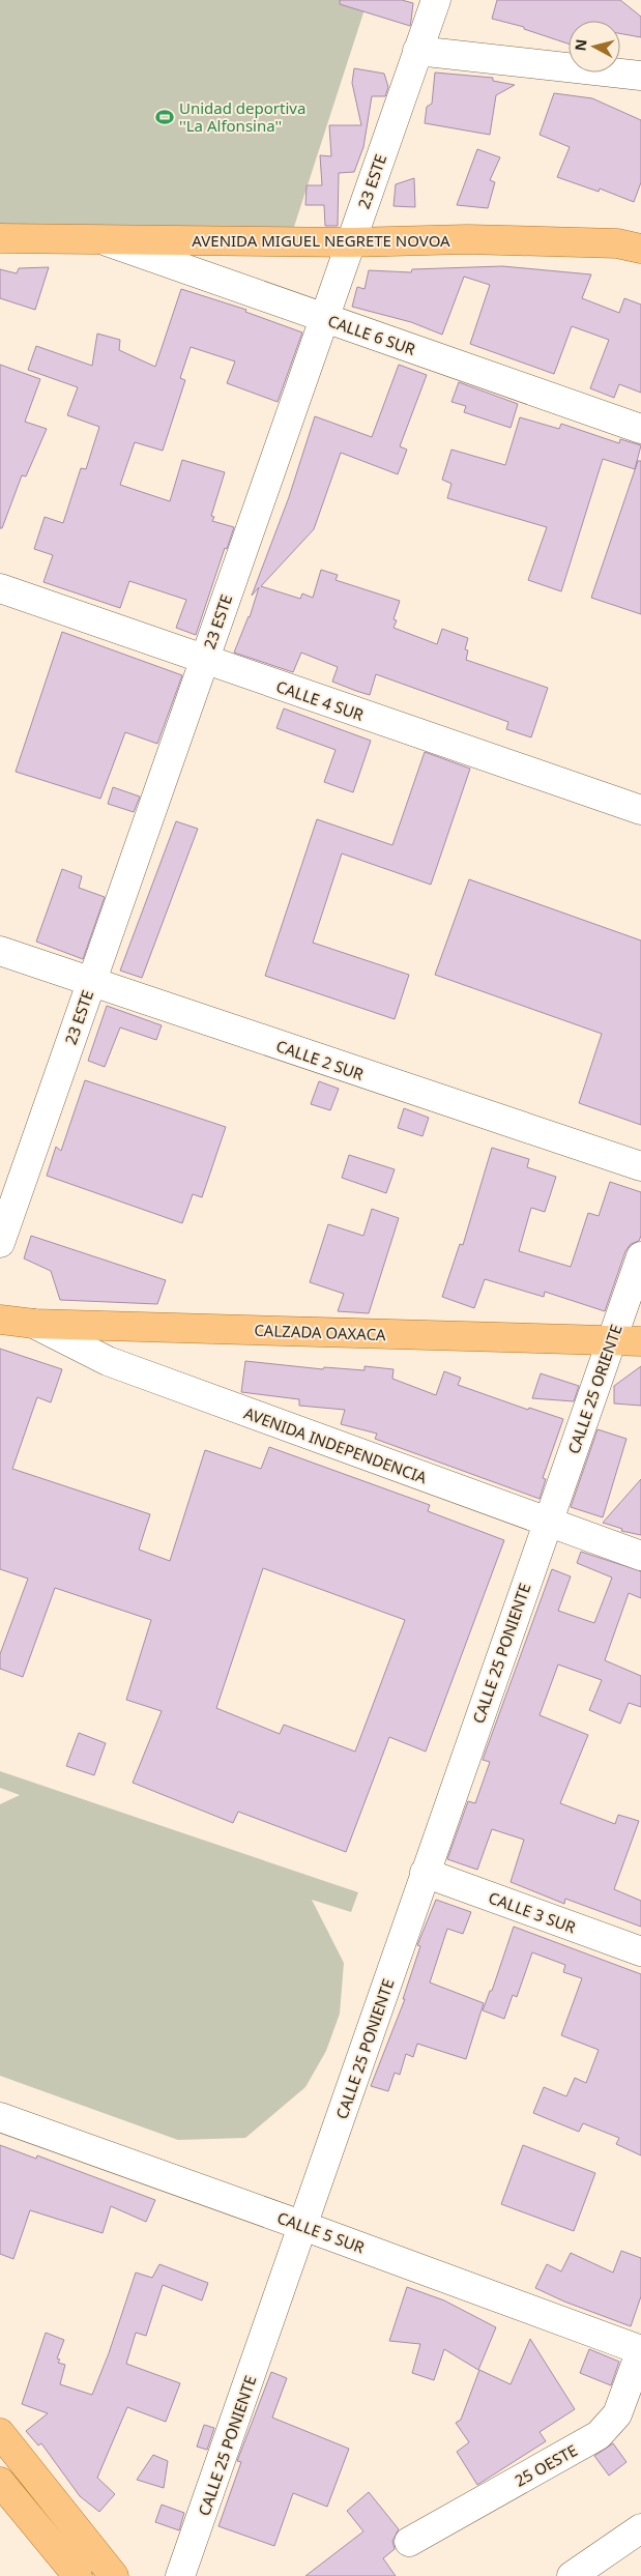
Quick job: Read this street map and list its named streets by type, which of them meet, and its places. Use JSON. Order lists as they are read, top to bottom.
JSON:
{
  "streets": {
    "main road": ["AVENIDA MIGUEL NEGRETE NOVOA", "CALZADA OAXACA"],
    "street": [
      "23 ESTE",
      "CALLE 6 SUR",
      "CALLE 4 SUR",
      "CALLE 2 SUR",
      "CALLE 25 ORIENTE",
      "AVENIDA INDEPENDENCIA",
      "CALLE 25 PONIENTE",
      "CALLE 3 SUR",
      "CALLE 5 SUR",
      "25 OESTE"
    ]
  },
  "crossings": [
    ["23 ESTE", "AVENIDA MIGUEL NEGRETE NOVOA"],
    ["23 ESTE", "CALLE 6 SUR"],
    ["23 ESTE", "CALLE 4 SUR"],
    ["23 ESTE", "CALLE 2 SUR"],
    ["AVENIDA MIGUEL NEGRETE NOVOA", "CALLE 6 SUR"],
    ["CALZADA OAXACA", "CALLE 25 ORIENTE"],
    ["CALZADA OAXACA", "AVENIDA INDEPENDENCIA"],
    ["CALLE 25 ORIENTE", "AVENIDA INDEPENDENCIA"],
    ["CALLE 25 ORIENTE", "CALLE 25 PONIENTE"],
    ["AVENIDA INDEPENDENCIA", "CALLE 25 PONIENTE"],
    ["CALLE 25 PONIENTE", "CALLE 3 SUR"],
    ["CALLE 25 PONIENTE", "CALLE 5 SUR"],
    ["CALLE 5 SUR", "25 OESTE"]
  ],
  "places": {
    "sports": ["Unidad deportiva ''La Alfonsina''"]
  },
  "north": "left"
}
